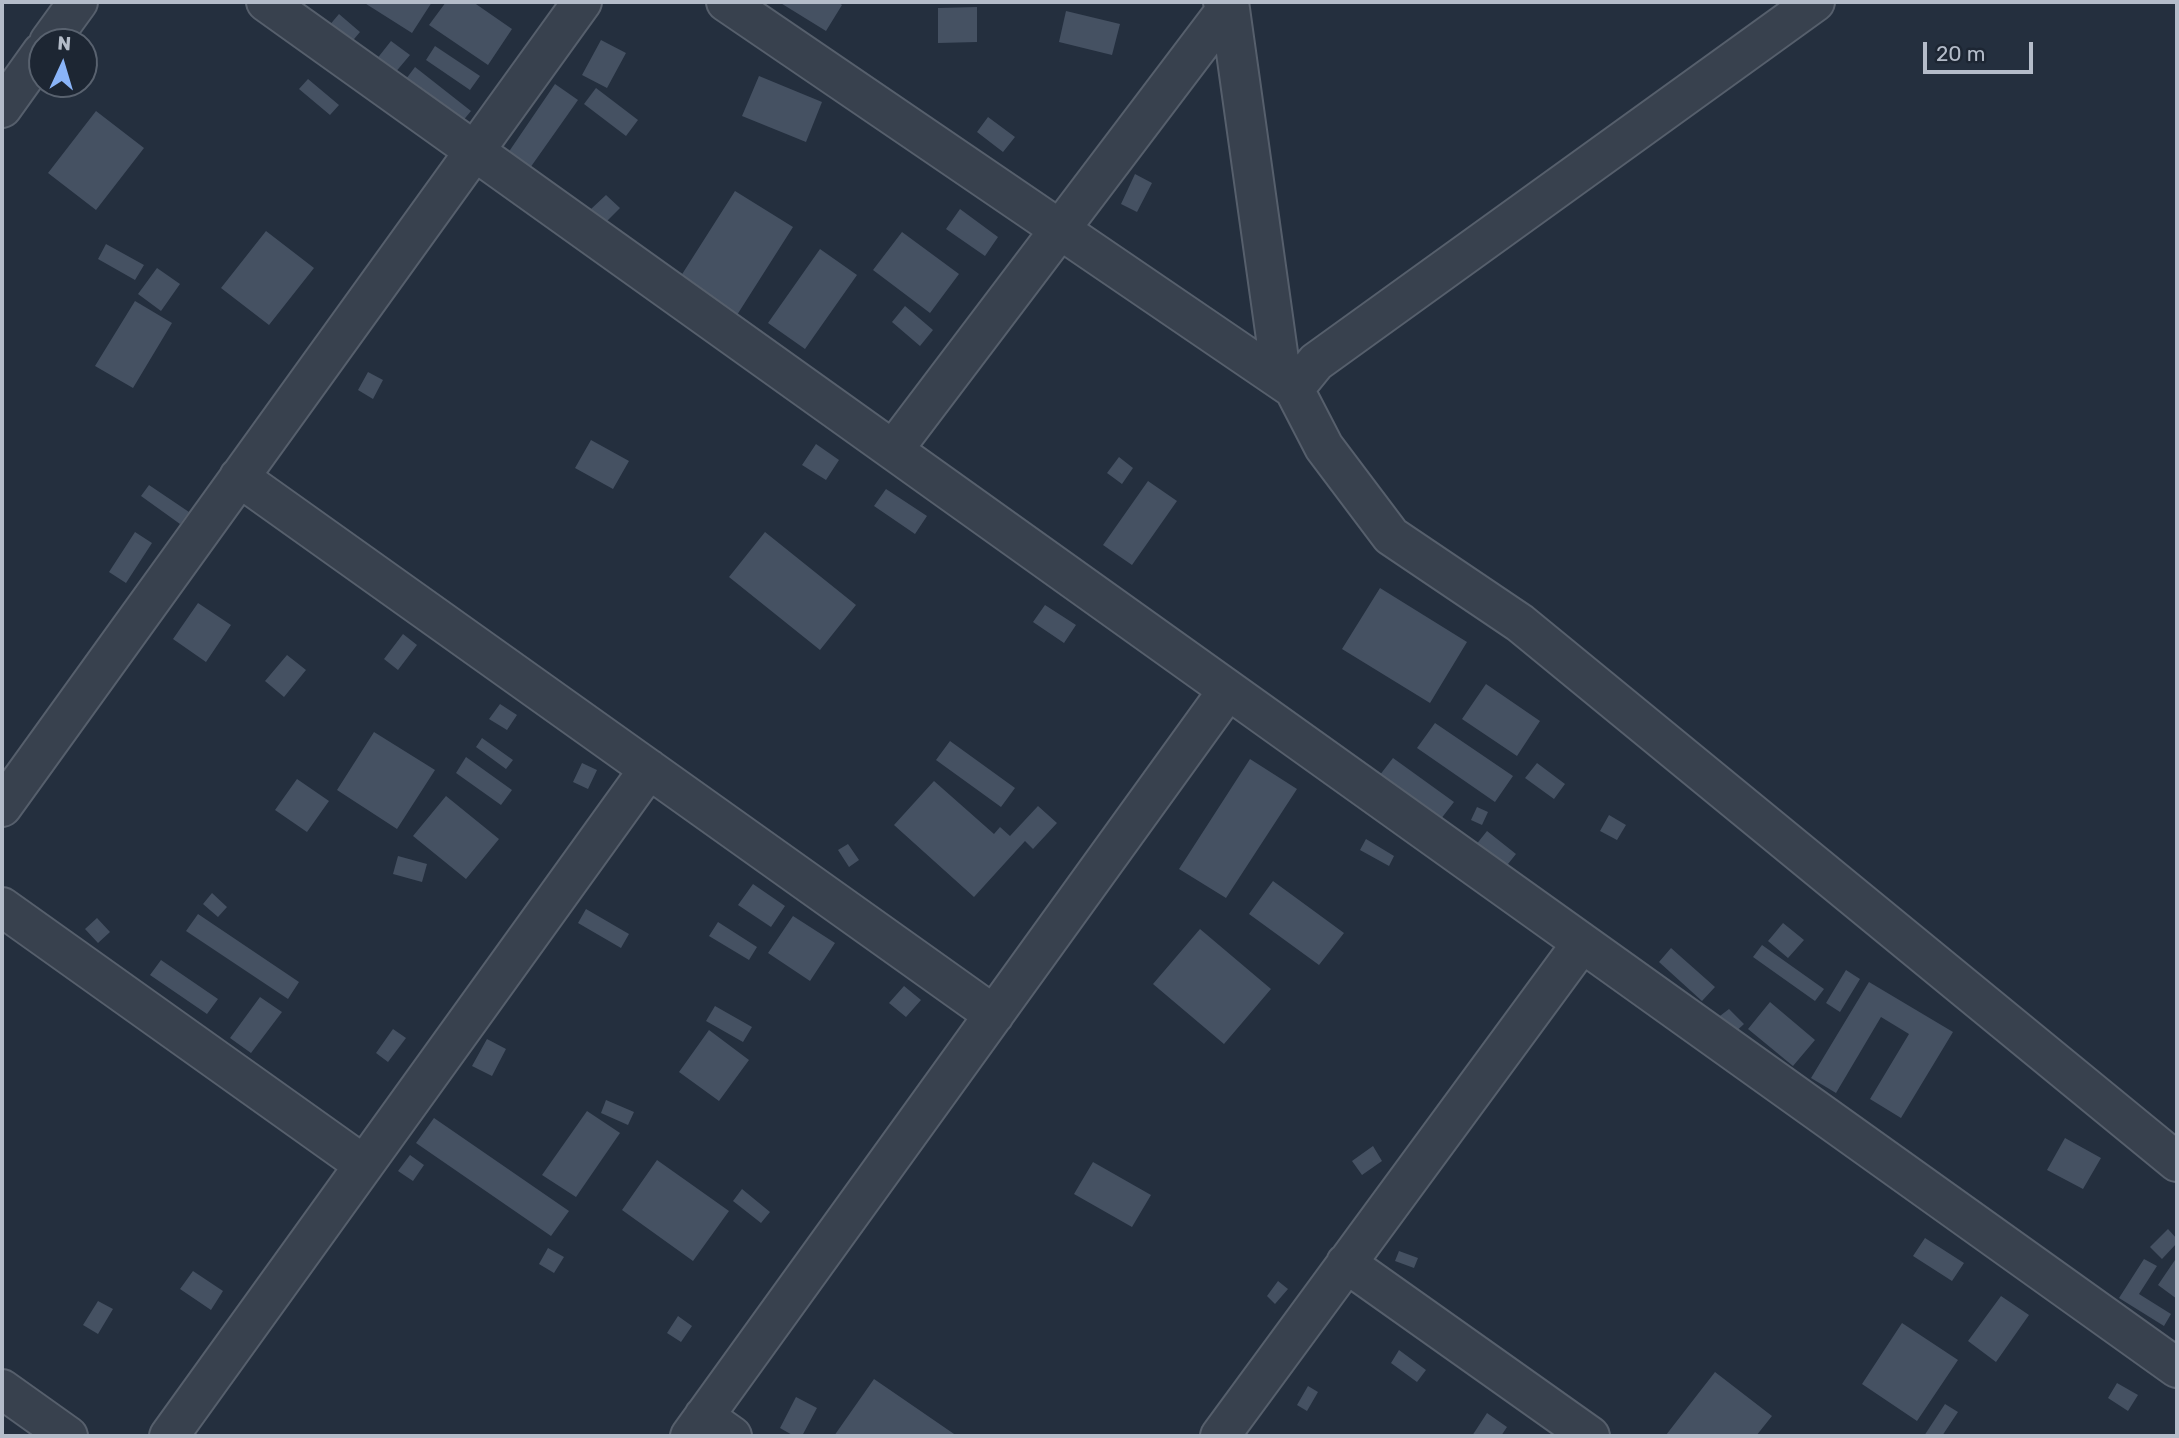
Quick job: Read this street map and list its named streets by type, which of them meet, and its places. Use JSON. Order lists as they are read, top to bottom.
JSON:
{
  "scale_bar": "20 m",
  "north": "top"
}
